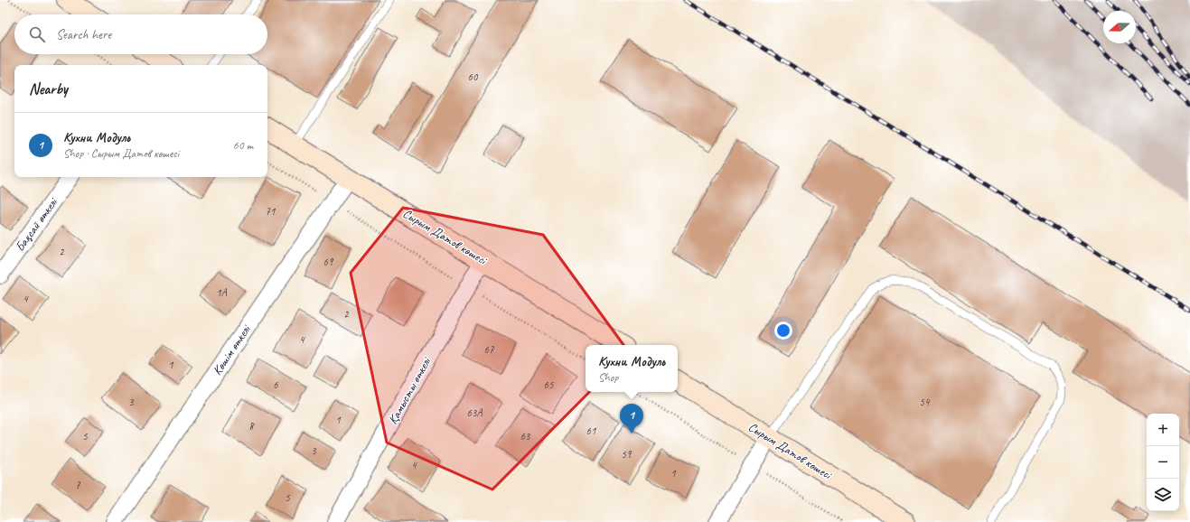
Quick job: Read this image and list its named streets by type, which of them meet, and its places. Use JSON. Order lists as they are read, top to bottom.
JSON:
{
  "streets": {
    "main road": ["Сырым Датов көшесі"],
    "street": ["Бақсай өткелі", "Көшім өткелі", "Қамысты өткелі"]
  },
  "crossings": [
    ["Сырым Датов көшесі", "Көшім өткелі"],
    ["Сырым Датов көшесі", "Қамысты өткелі"]
  ],
  "house_numbers": [
    "60",
    "71",
    "2",
    "69",
    "1А",
    "4",
    "2",
    "4",
    "67",
    "1",
    "6",
    "65",
    "3",
    "54",
    "63А",
    "1",
    "8",
    "61",
    "5",
    "63",
    "3",
    "59",
    "4",
    "1",
    "7",
    "5"
  ],
  "north": "left",
  "page": {
    "search": "Search here",
    "heading": "Nearby",
    "list": [
      {
        "mark": "1",
        "name": "Кухни Модуль",
        "note": "Shop · Сырым Датов көшесі",
        "value": "60 m"
      }
    ],
    "popup": ["Кухни Модуль", "Shop"],
    "pins": "1",
    "map_buttons": ["+", "−"]
  }
}
